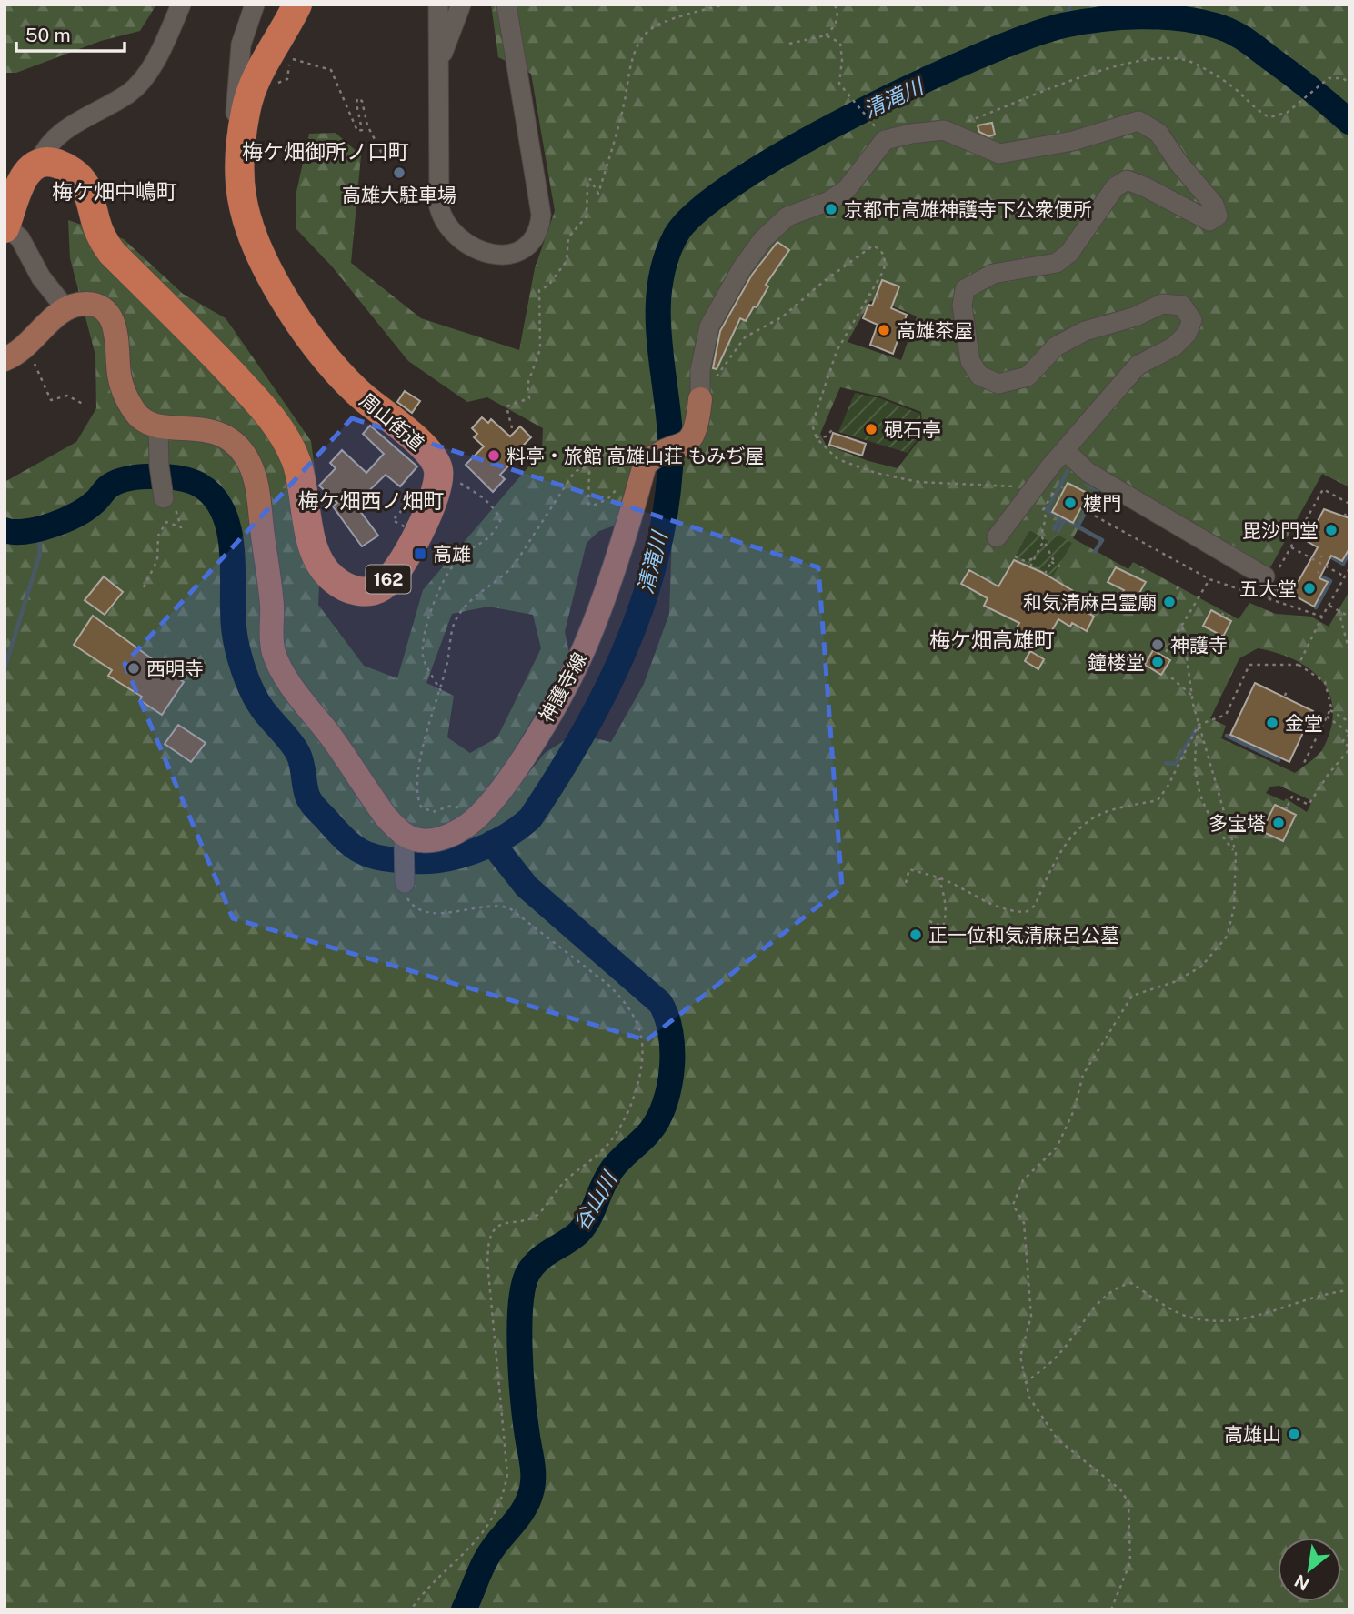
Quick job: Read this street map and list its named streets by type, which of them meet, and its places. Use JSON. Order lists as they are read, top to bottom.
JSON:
{
  "streets": {
    "highway": ["周山街道", "162"],
    "main road": ["神護寺線"]
  },
  "districts": [
    "梅ケ畑御所ノ口町",
    "梅ケ畑中嶋町",
    "梅ケ畑西ノ畑町",
    "梅ケ畑高雄町"
  ],
  "water": ["清滝川", "谷山川"],
  "places": {
    "other": [
      "高雄大駐車場",
      "京都市高雄神護寺下公衆便所",
      "高雄茶屋",
      "硯石亭",
      "料亭・旅館 高雄山荘 もみぢ屋",
      "樓門",
      "毘沙門堂",
      "五大堂",
      "和気清麻呂霊廟",
      "神護寺",
      "鐘楼堂",
      "西明寺",
      "金堂",
      "多宝塔",
      "正一位和気清麻呂公墓",
      "高雄山"
    ],
    "transit": ["高雄"]
  },
  "scale_bar": "50 m",
  "north": "bottom left"
}
